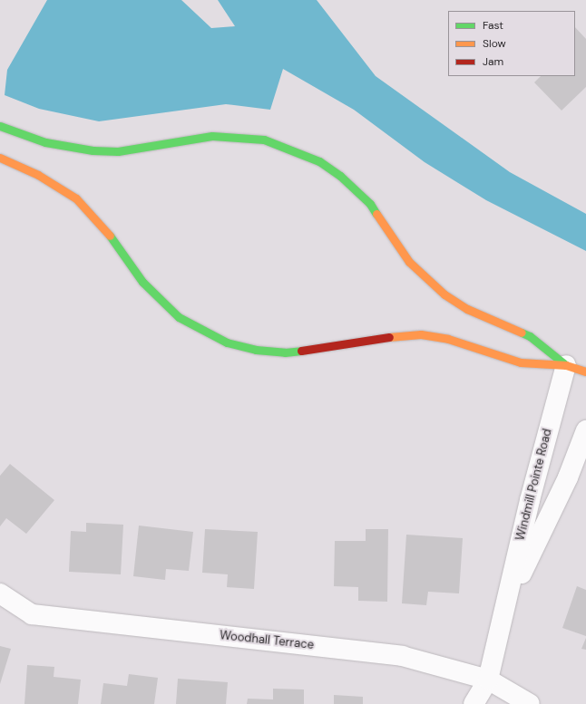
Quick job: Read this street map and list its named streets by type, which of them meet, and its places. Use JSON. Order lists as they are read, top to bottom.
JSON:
{
  "streets": {
    "street": ["Windmill Pointe Road", "Woodhall Terrace"]
  },
  "crossings": [
    ["Windmill Pointe Road", "Woodhall Terrace"]
  ],
  "legend": ["Fast", "Slow", "Jam"]
}
